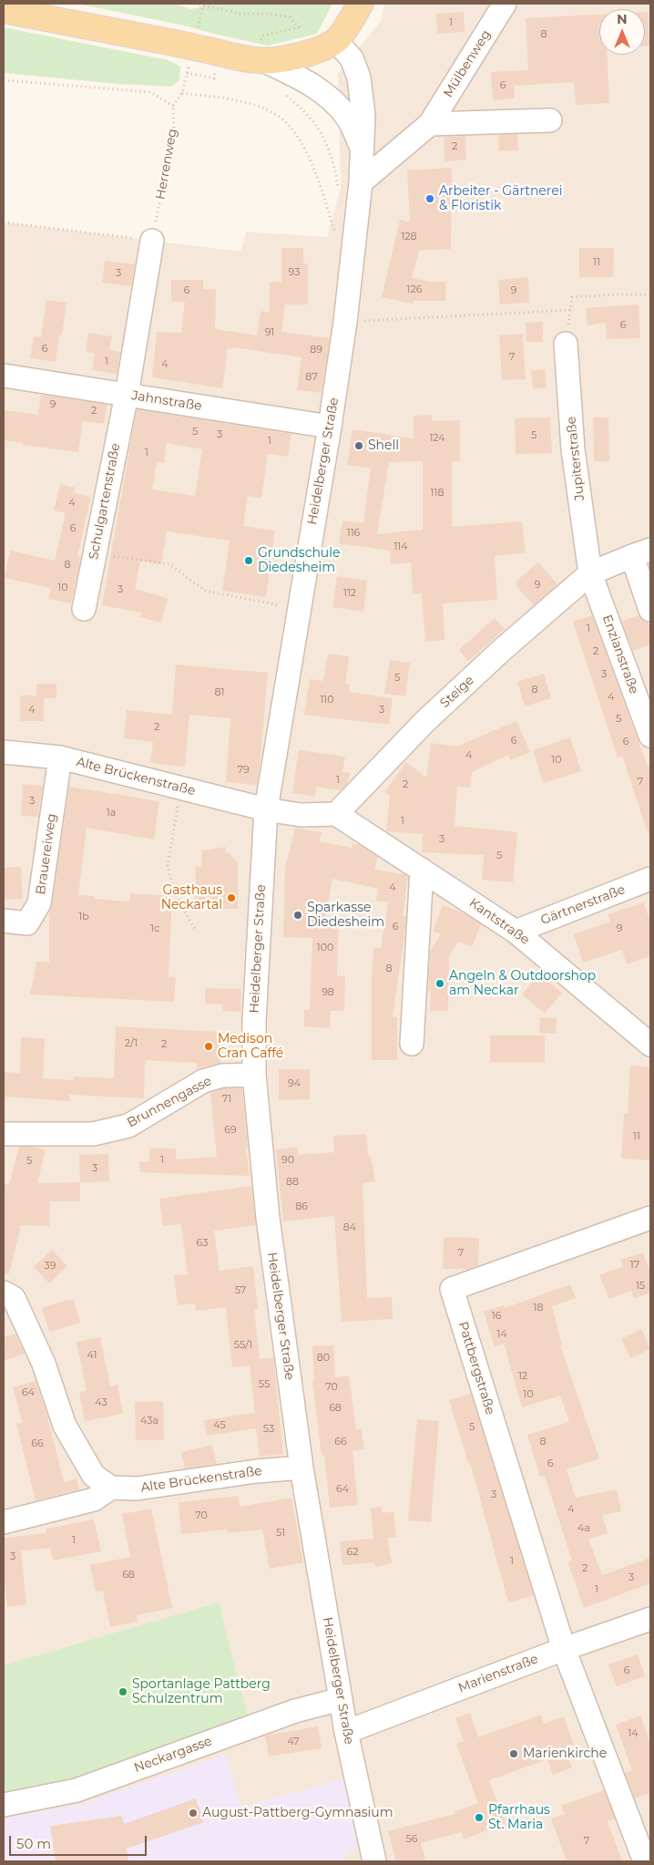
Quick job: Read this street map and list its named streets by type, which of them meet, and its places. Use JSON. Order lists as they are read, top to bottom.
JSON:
{
  "streets": {
    "street": [
      "Mülbenweg",
      "Jahnstraße",
      "Jupiterstraße",
      "Heidelberger Straße",
      "Schulgartenstraße",
      "Enzianstraße",
      "Steige",
      "Alte Brückenstraße",
      "Brauereiweg",
      "Gärtnerstraße",
      "Kantstraße",
      "Brunnengasse",
      "Pattbergstraße",
      "Marienstraße",
      "Neckargasse"
    ],
    "path": ["Herrenweg"]
  },
  "crossings": [
    ["Mülbenweg", "Heidelberger Straße"],
    ["Jahnstraße", "Heidelberger Straße"],
    ["Jahnstraße", "Schulgartenstraße"],
    ["Jupiterstraße", "Enzianstraße"],
    ["Jupiterstraße", "Steige"],
    ["Heidelberger Straße", "Alte Brückenstraße"],
    ["Heidelberger Straße", "Brunnengasse"],
    ["Heidelberger Straße", "Marienstraße"],
    ["Heidelberger Straße", "Neckargasse"],
    ["Enzianstraße", "Steige"],
    ["Steige", "Kantstraße"],
    ["Alte Brückenstraße", "Brauereiweg"],
    ["Gärtnerstraße", "Kantstraße"],
    ["Pattbergstraße", "Marienstraße"]
  ],
  "places": [
    "Arbeiter - Gärtnerei & Floristik",
    "Shell",
    "Grundschule Diedesheim",
    "Gasthaus Neckartal",
    "Sparkasse Diedesheim",
    "Angeln & Outdoorshop am Neckar",
    "Medison Cran Caffé",
    "Sportanlage Pattberg Schulzentrum",
    "Marienkirche",
    "August-Pattberg-Gymnasium",
    "Pfarrhaus St. Maria"
  ],
  "house_numbers": [
    "1",
    "8",
    "6",
    "2",
    "128",
    "11",
    "93",
    "3",
    "126",
    "6",
    "9",
    "6",
    "91",
    "6",
    "89",
    "7",
    "1",
    "4",
    "87",
    "9",
    "2",
    "5",
    "3",
    "5",
    "124",
    "1",
    "1",
    "118",
    "4",
    "6",
    "116",
    "114",
    "8",
    "9",
    "10",
    "3",
    "112",
    "1",
    "2",
    "3",
    "5",
    "8",
    "81",
    "4",
    "110",
    "4",
    "3",
    "5",
    "2",
    "6",
    "6",
    "4",
    "10",
    "79",
    "1",
    "7",
    "2",
    "3",
    "1a",
    "1",
    "3",
    "5",
    "4",
    "1b",
    "6",
    "1c",
    "9",
    "100",
    "8",
    "98",
    "2/1",
    "2",
    "94",
    "71",
    "69",
    "11",
    "1",
    "90",
    "5",
    "3",
    "88",
    "86",
    "84",
    "63",
    "7",
    "17",
    "39",
    "15",
    "57",
    "18",
    "16",
    "14",
    "55/1",
    "41",
    "80",
    "12",
    "55",
    "70",
    "64",
    "10",
    "43",
    "68",
    "43a",
    "45",
    "5",
    "53",
    "66",
    "8",
    "66",
    "6",
    "64",
    "3",
    "4",
    "70",
    "4a",
    "51",
    "1",
    "62",
    "3",
    "1",
    "2",
    "68",
    "3",
    "1",
    "6",
    "14",
    "47",
    "56",
    "7"
  ],
  "scale_bar": "50 m",
  "north": "top"
}
